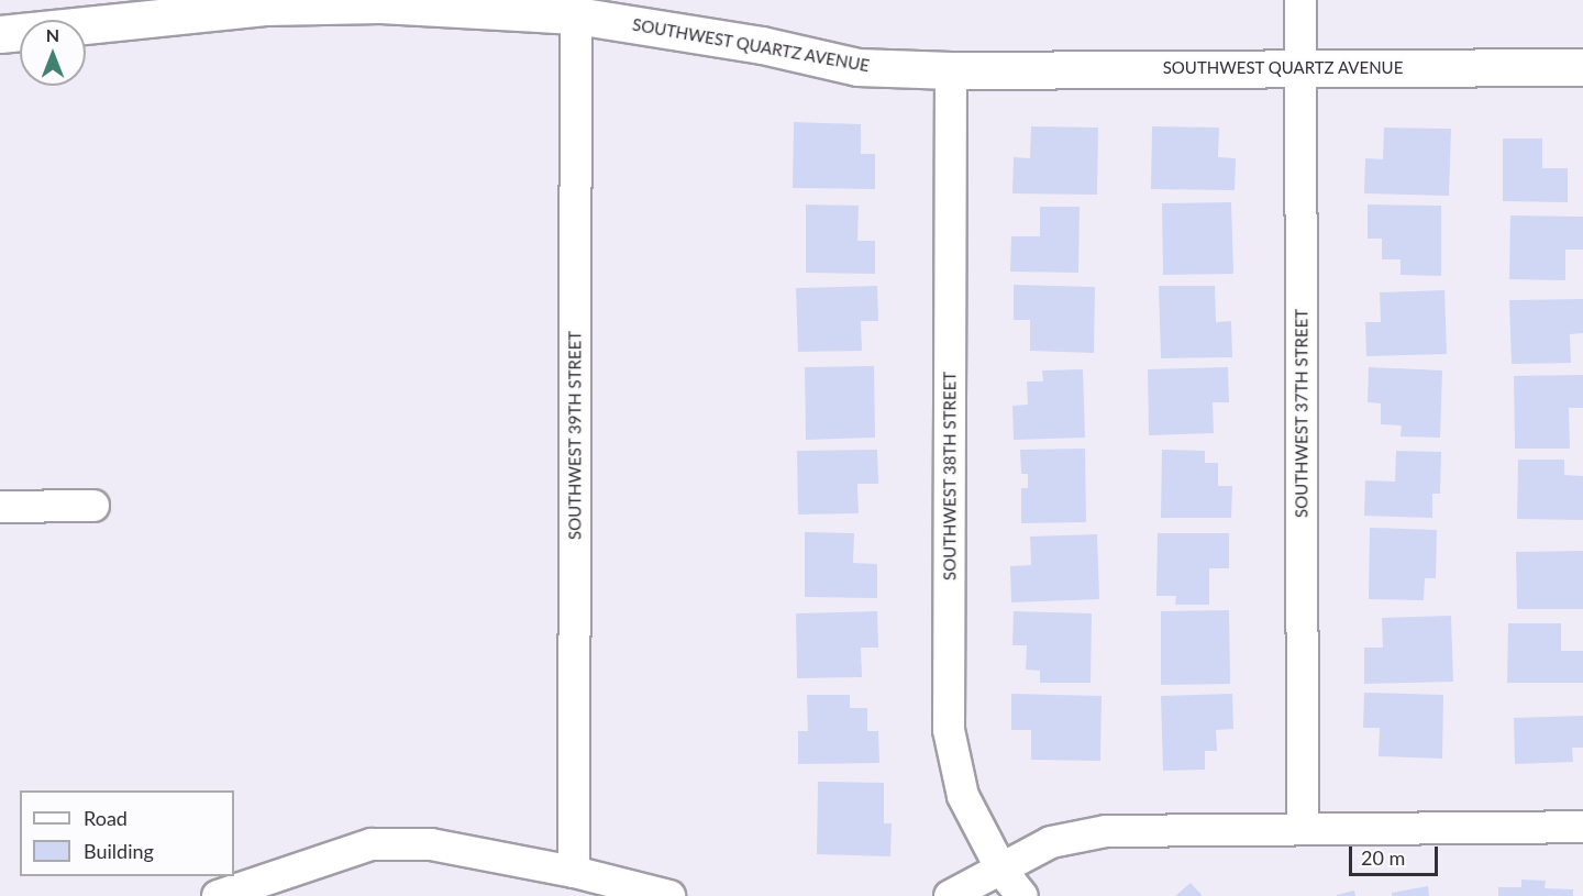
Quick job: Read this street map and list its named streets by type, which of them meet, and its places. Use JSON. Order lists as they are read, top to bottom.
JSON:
{
  "streets": {
    "street": [
      "SOUTHWEST QUARTZ AVENUE",
      "SOUTHWEST 37TH STREET",
      "SOUTHWEST 39TH STREET",
      "SOUTHWEST 38TH STREET"
    ]
  },
  "crossings": [
    ["SOUTHWEST QUARTZ AVENUE", "SOUTHWEST 37TH STREET"],
    ["SOUTHWEST QUARTZ AVENUE", "SOUTHWEST 39TH STREET"],
    ["SOUTHWEST QUARTZ AVENUE", "SOUTHWEST 38TH STREET"]
  ],
  "legend": ["Road", "Building"],
  "scale_bar": "20 m",
  "north": "top"
}
